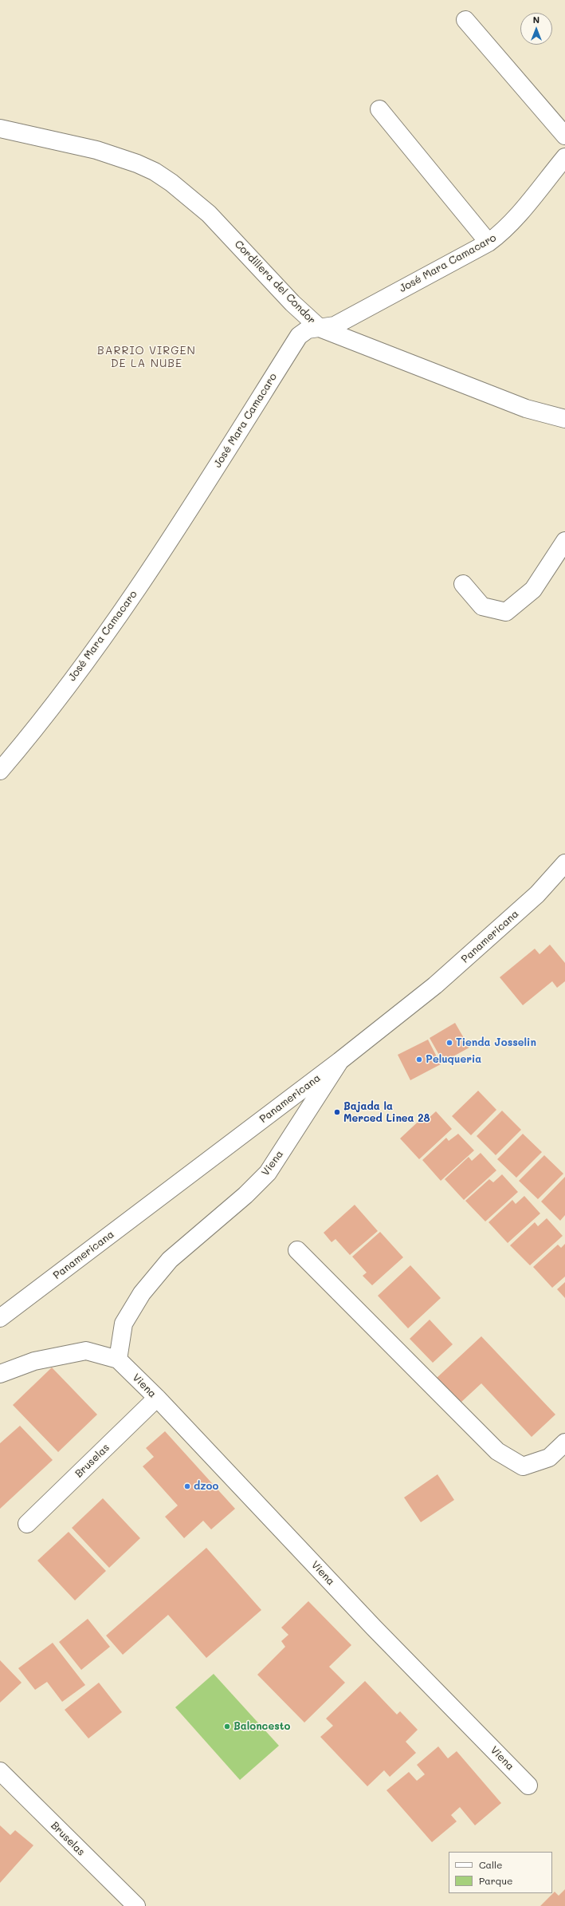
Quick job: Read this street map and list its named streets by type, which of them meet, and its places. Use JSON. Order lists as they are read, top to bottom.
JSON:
{
  "streets": {
    "street": [
      "José Mara Camacaro",
      "Cordillera del Condor",
      "Panamericana",
      "Viena",
      "Bruselas"
    ]
  },
  "crossings": [
    ["José Mara Camacaro", "Cordillera del Condor"],
    ["Panamericana", "Viena"],
    ["Viena", "Bruselas"]
  ],
  "districts": ["BARRIO VIRGEN DE LA NUBE"],
  "places": [
    "Tienda Josselin",
    "Peluqueria",
    "Bajada la Merced Linea 28",
    "dzoo",
    "Baloncesto"
  ],
  "legend": ["Calle", "Parque"],
  "north": "top"
}
